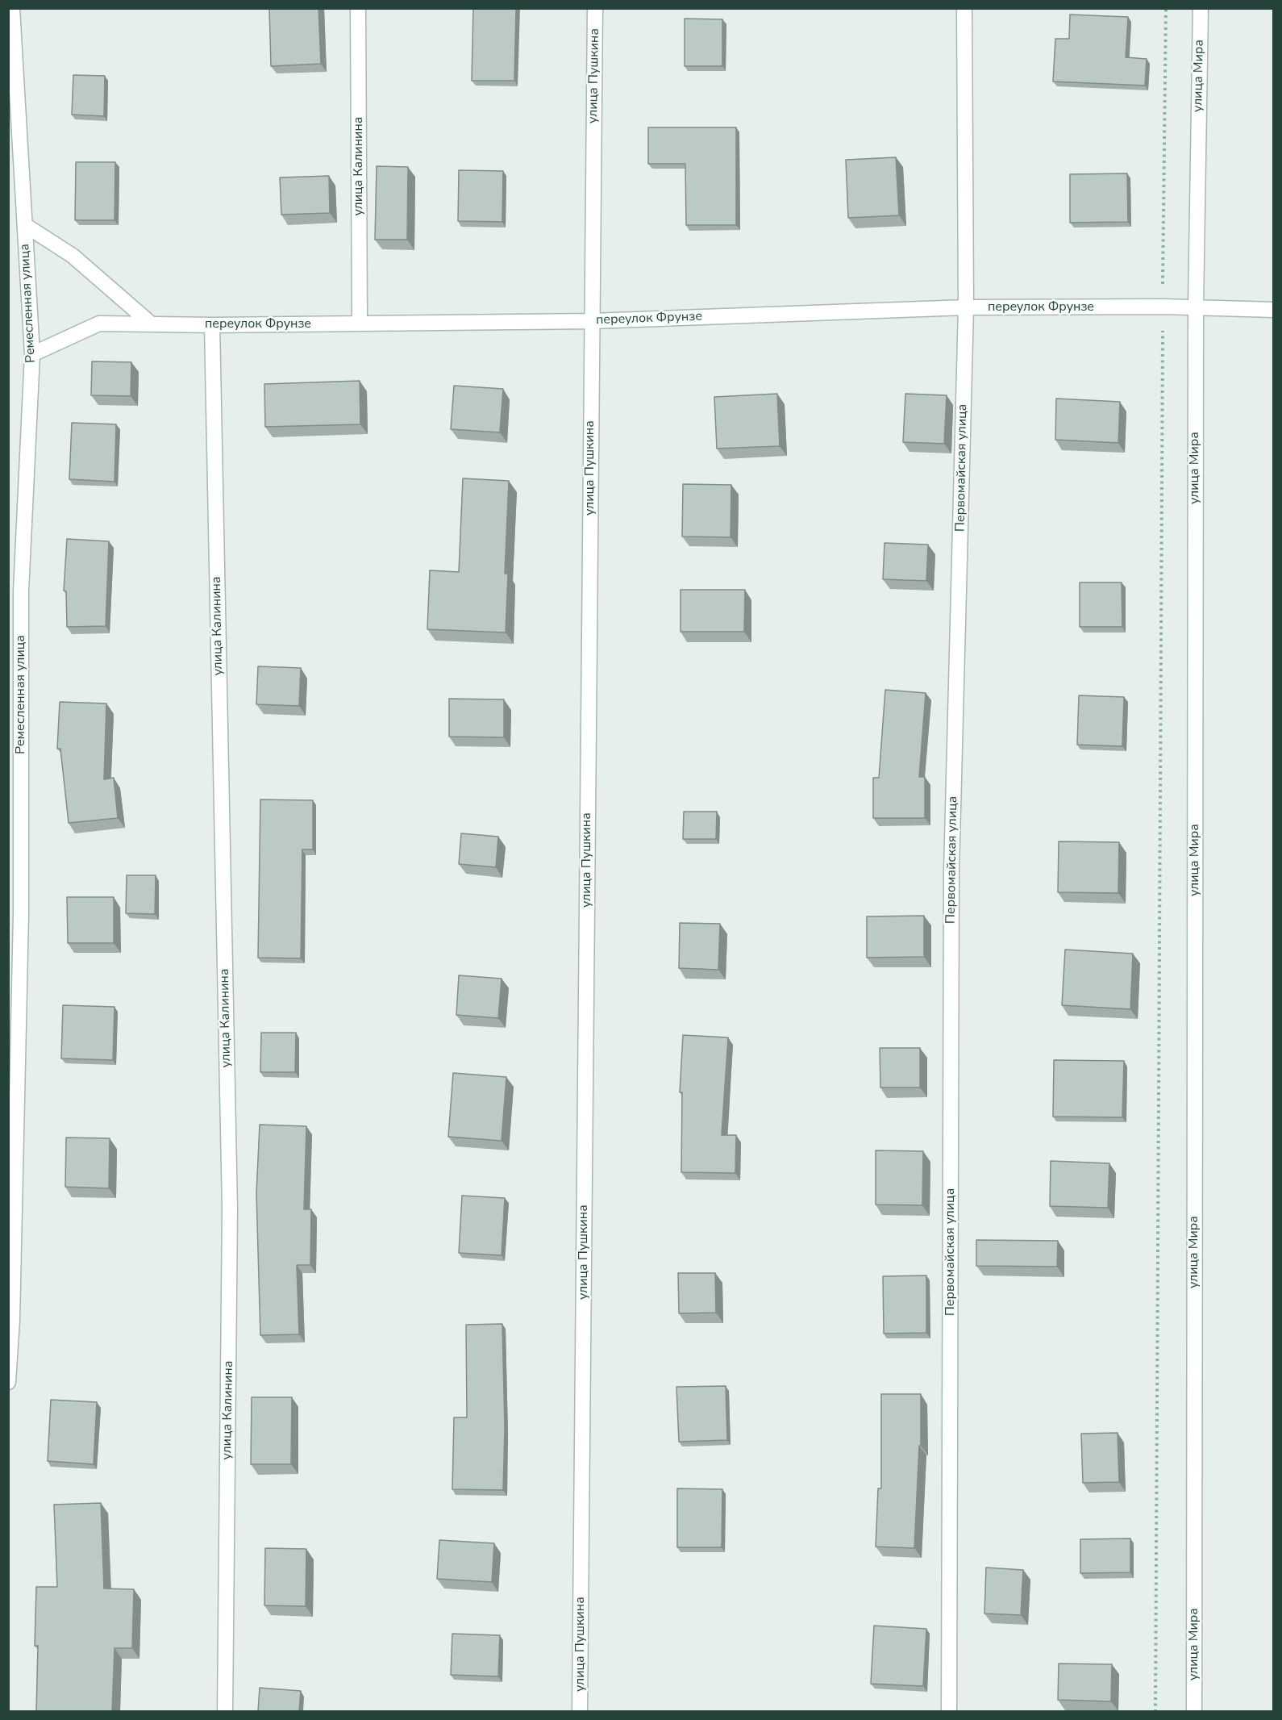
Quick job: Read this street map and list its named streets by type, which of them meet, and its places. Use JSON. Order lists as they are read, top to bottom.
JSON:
{
  "streets": {
    "street": [
      "улица Пушкина",
      "улица Мира",
      "улица Калинина",
      "Ремесленная улица",
      "переулок Фрунзе",
      "Первомайская улица"
    ]
  },
  "crossings": [
    ["улица Пушкина", "переулок Фрунзе"],
    ["улица Мира", "переулок Фрунзе"],
    ["улица Калинина", "переулок Фрунзе"],
    ["Ремесленная улица", "переулок Фрунзе"],
    ["переулок Фрунзе", "Первомайская улица"]
  ]
}
